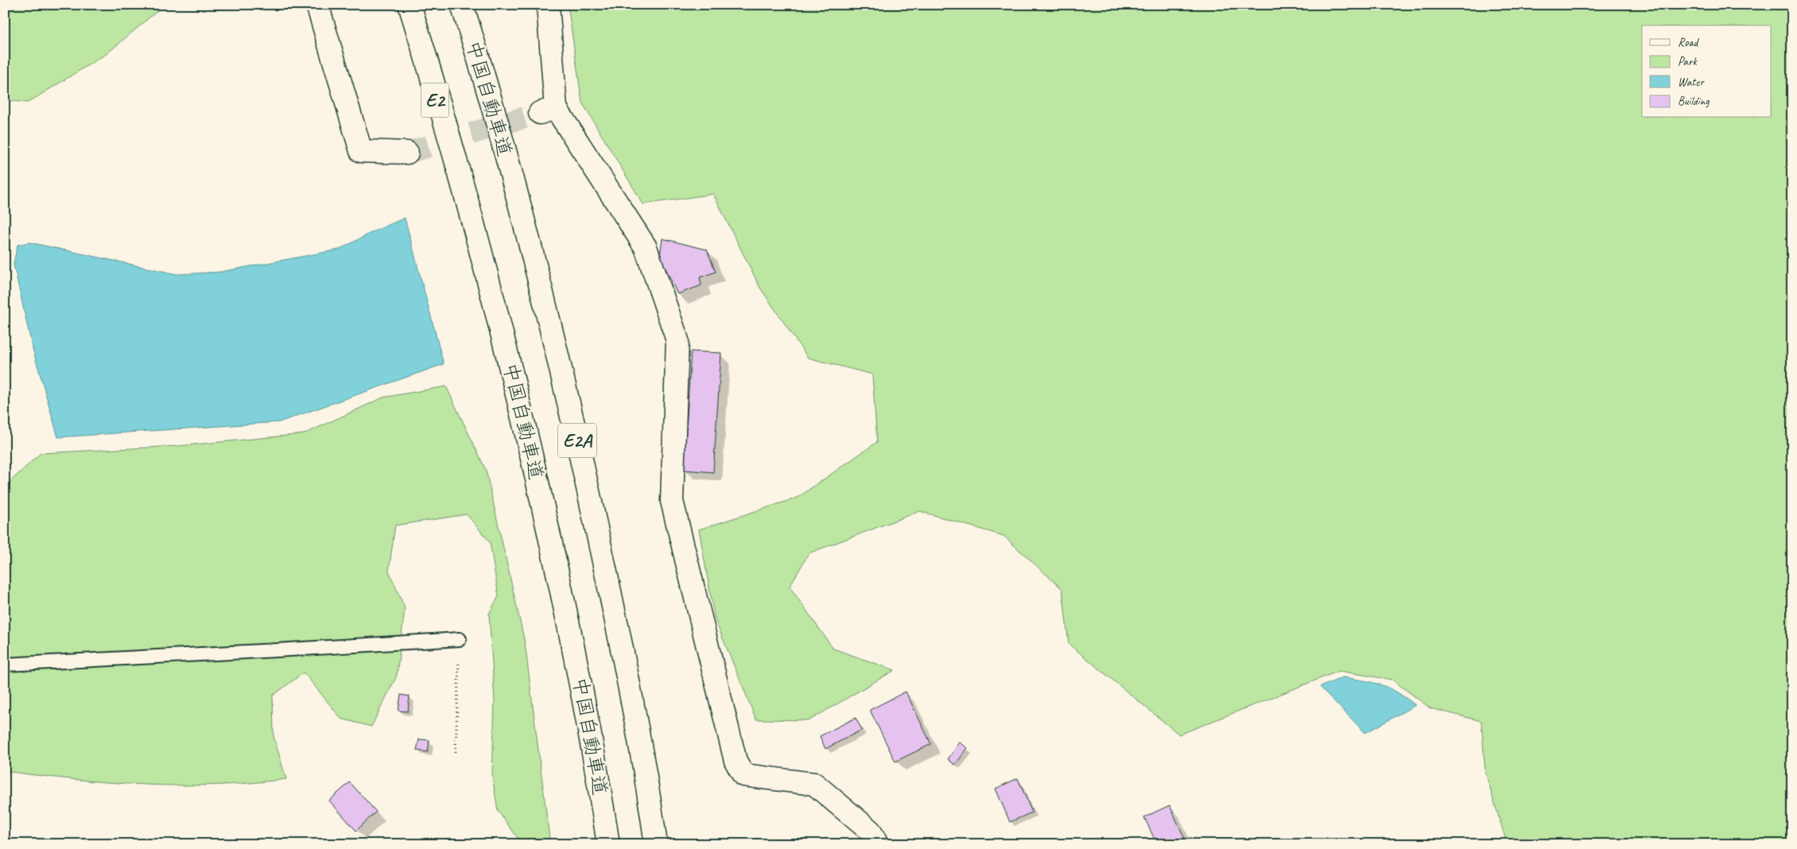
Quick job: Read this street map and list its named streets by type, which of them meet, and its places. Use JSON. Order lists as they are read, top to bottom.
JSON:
{
  "streets": {
    "main road": ["中国自動車道", "E2", "E2A"]
  },
  "crossings": [
    ["中国自動車道", "E2"]
  ],
  "legend": [
    "Road",
    "Park",
    "Water",
    "Building"
  ]
}
